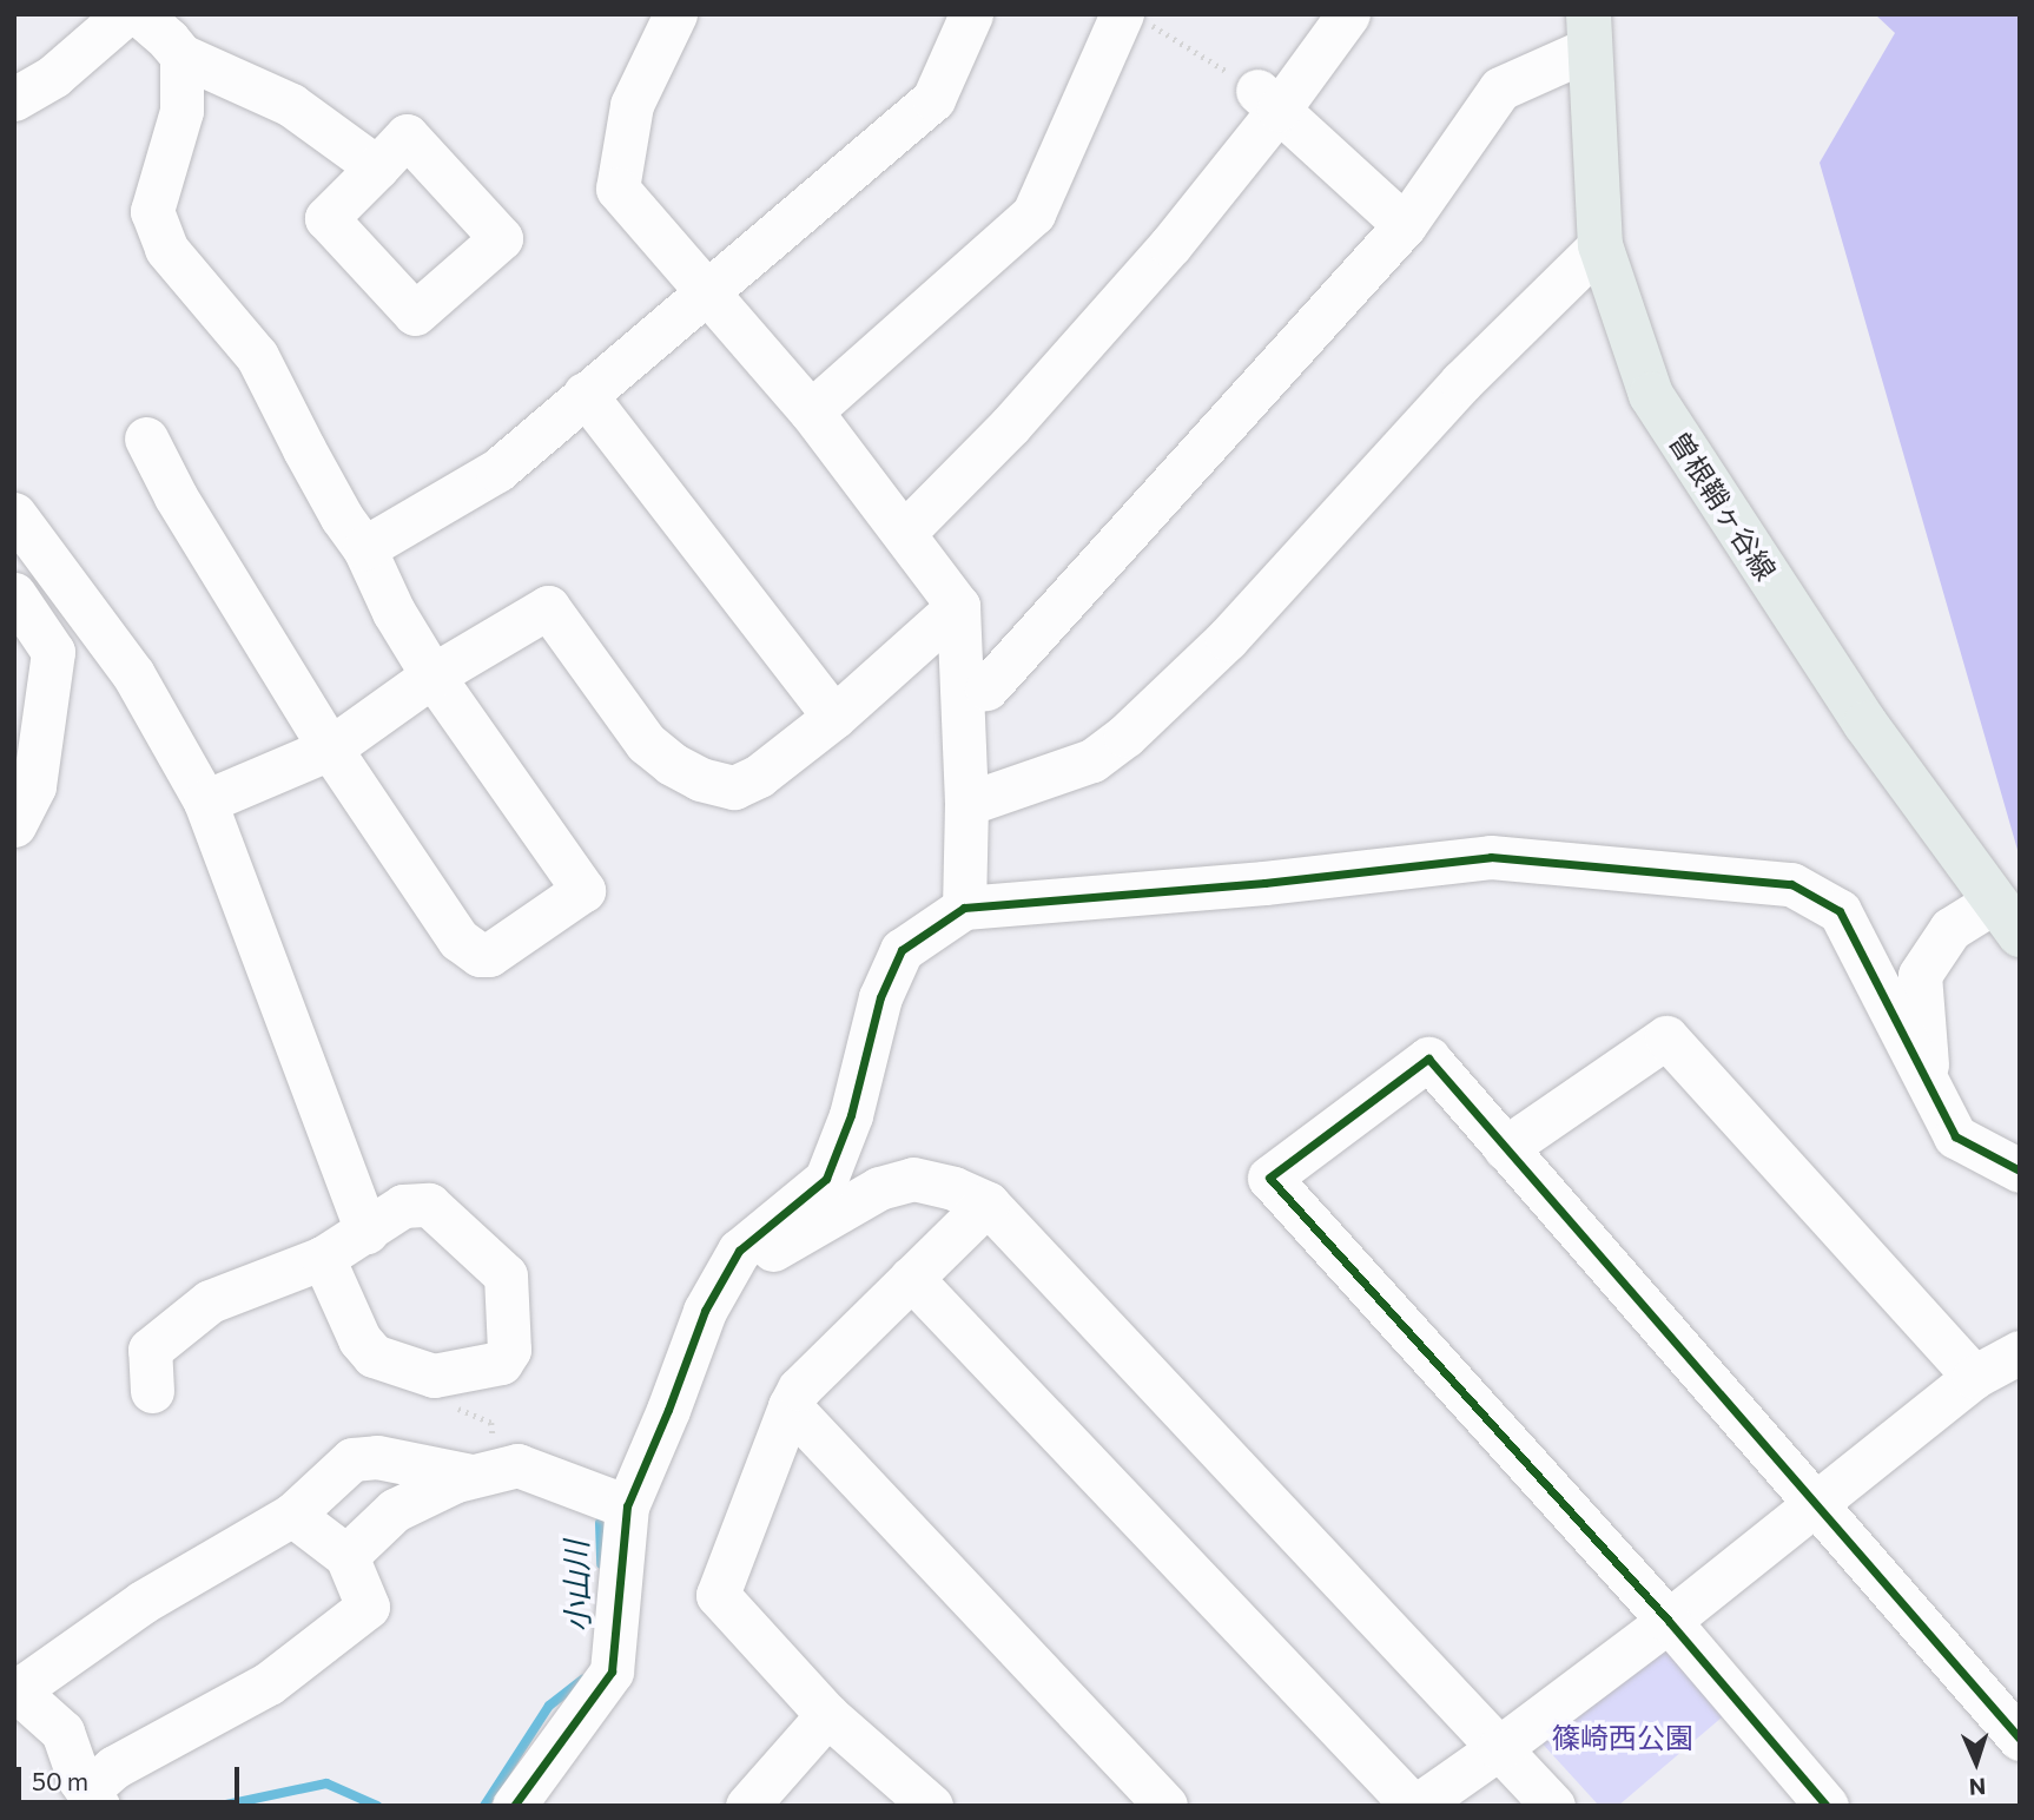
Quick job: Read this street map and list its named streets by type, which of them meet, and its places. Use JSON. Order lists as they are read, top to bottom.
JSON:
{
  "streets": {
    "main road": ["曽根鞘ヶ谷線"]
  },
  "water": ["小山川"],
  "parks": ["篠崎西公園"],
  "scale_bar": "50 m",
  "north": "bottom"
}
